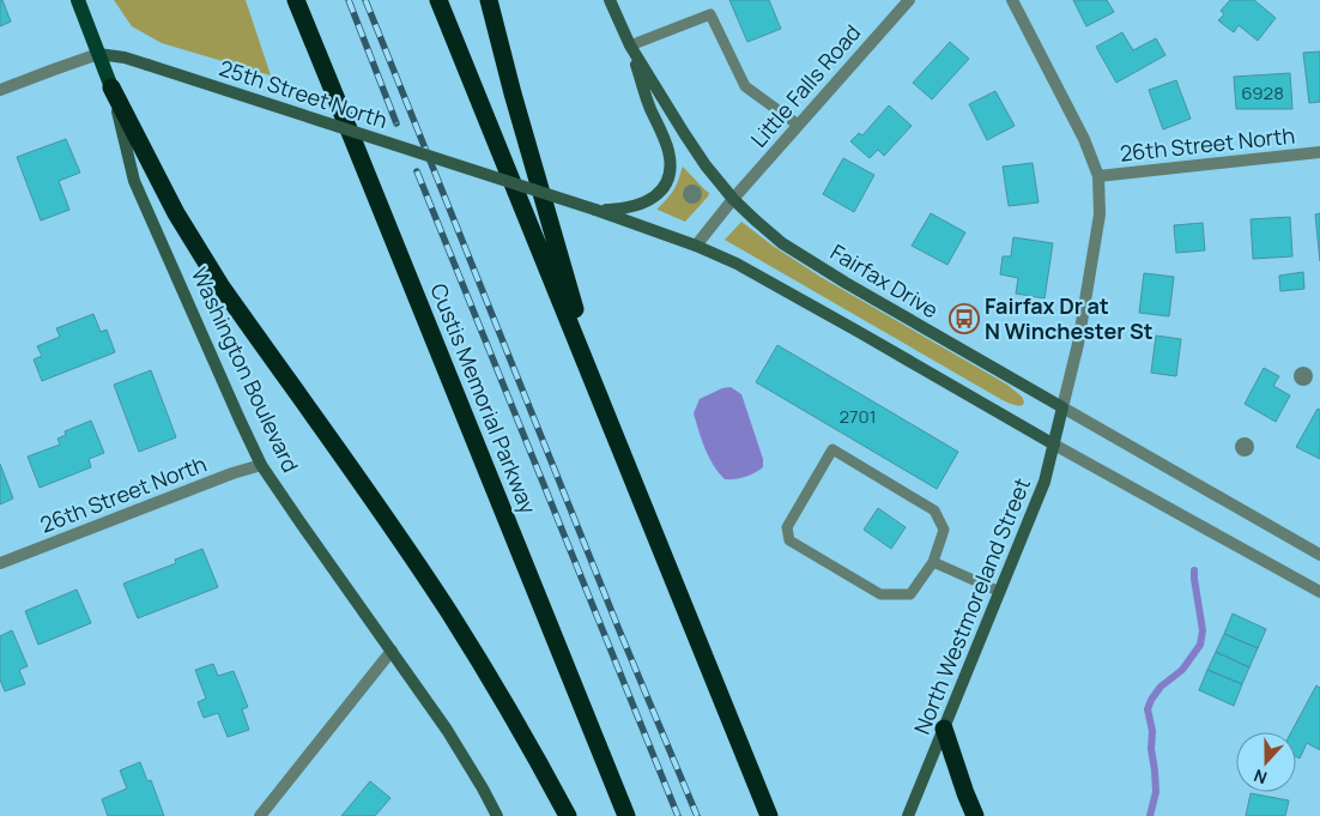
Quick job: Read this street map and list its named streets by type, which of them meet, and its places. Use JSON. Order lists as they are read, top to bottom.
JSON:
{
  "streets": {
    "highway": ["Custis Memorial Parkway"],
    "main road": [
      "25th Street North",
      "Fairfax Drive",
      "Washington Boulevard",
      "North Westmoreland Street"
    ],
    "street": ["Little Falls Road", "26th Street North"]
  },
  "crossings": [
    ["Little Falls Road", "Fairfax Drive"],
    ["25th Street North", "Washington Boulevard"],
    ["26th Street North", "Washington Boulevard"],
    ["Fairfax Drive", "North Westmoreland Street"]
  ],
  "places": {
    "bus stop": ["Fairfax Dr at N Winchester St"]
  },
  "house_numbers": ["6928", "2701"],
  "north": "bottom"
}
